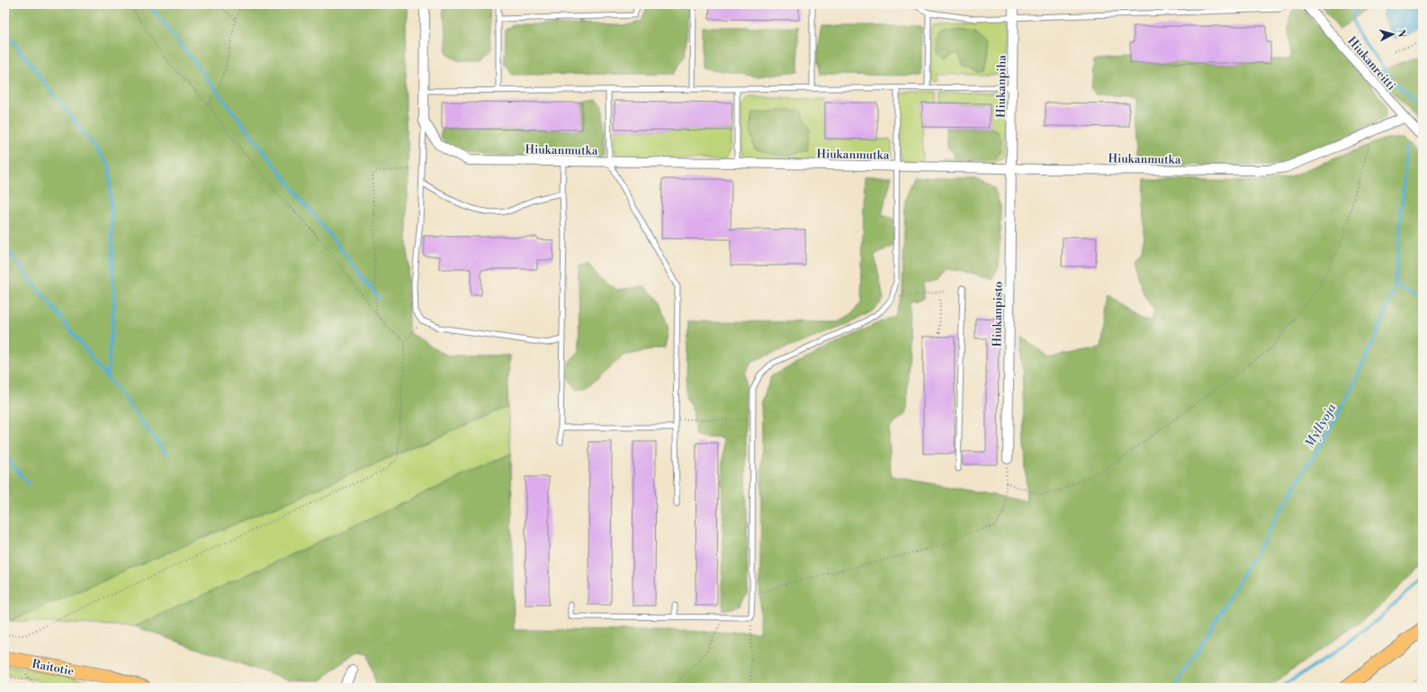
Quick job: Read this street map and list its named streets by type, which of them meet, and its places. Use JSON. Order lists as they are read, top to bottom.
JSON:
{
  "streets": {
    "main road": ["Raitotie"],
    "street": [
      "Hiukanreitti",
      "Hiukanpiha",
      "Hiukanmutka",
      "Hiukanpisto"
    ]
  },
  "crossings": [
    ["Hiukanreitti", "Hiukanmutka"],
    ["Hiukanpiha", "Hiukanmutka"],
    ["Hiukanpiha", "Hiukanpisto"],
    ["Hiukanmutka", "Hiukanpisto"]
  ],
  "water": ["Myllyoja"],
  "north": "right"
}
